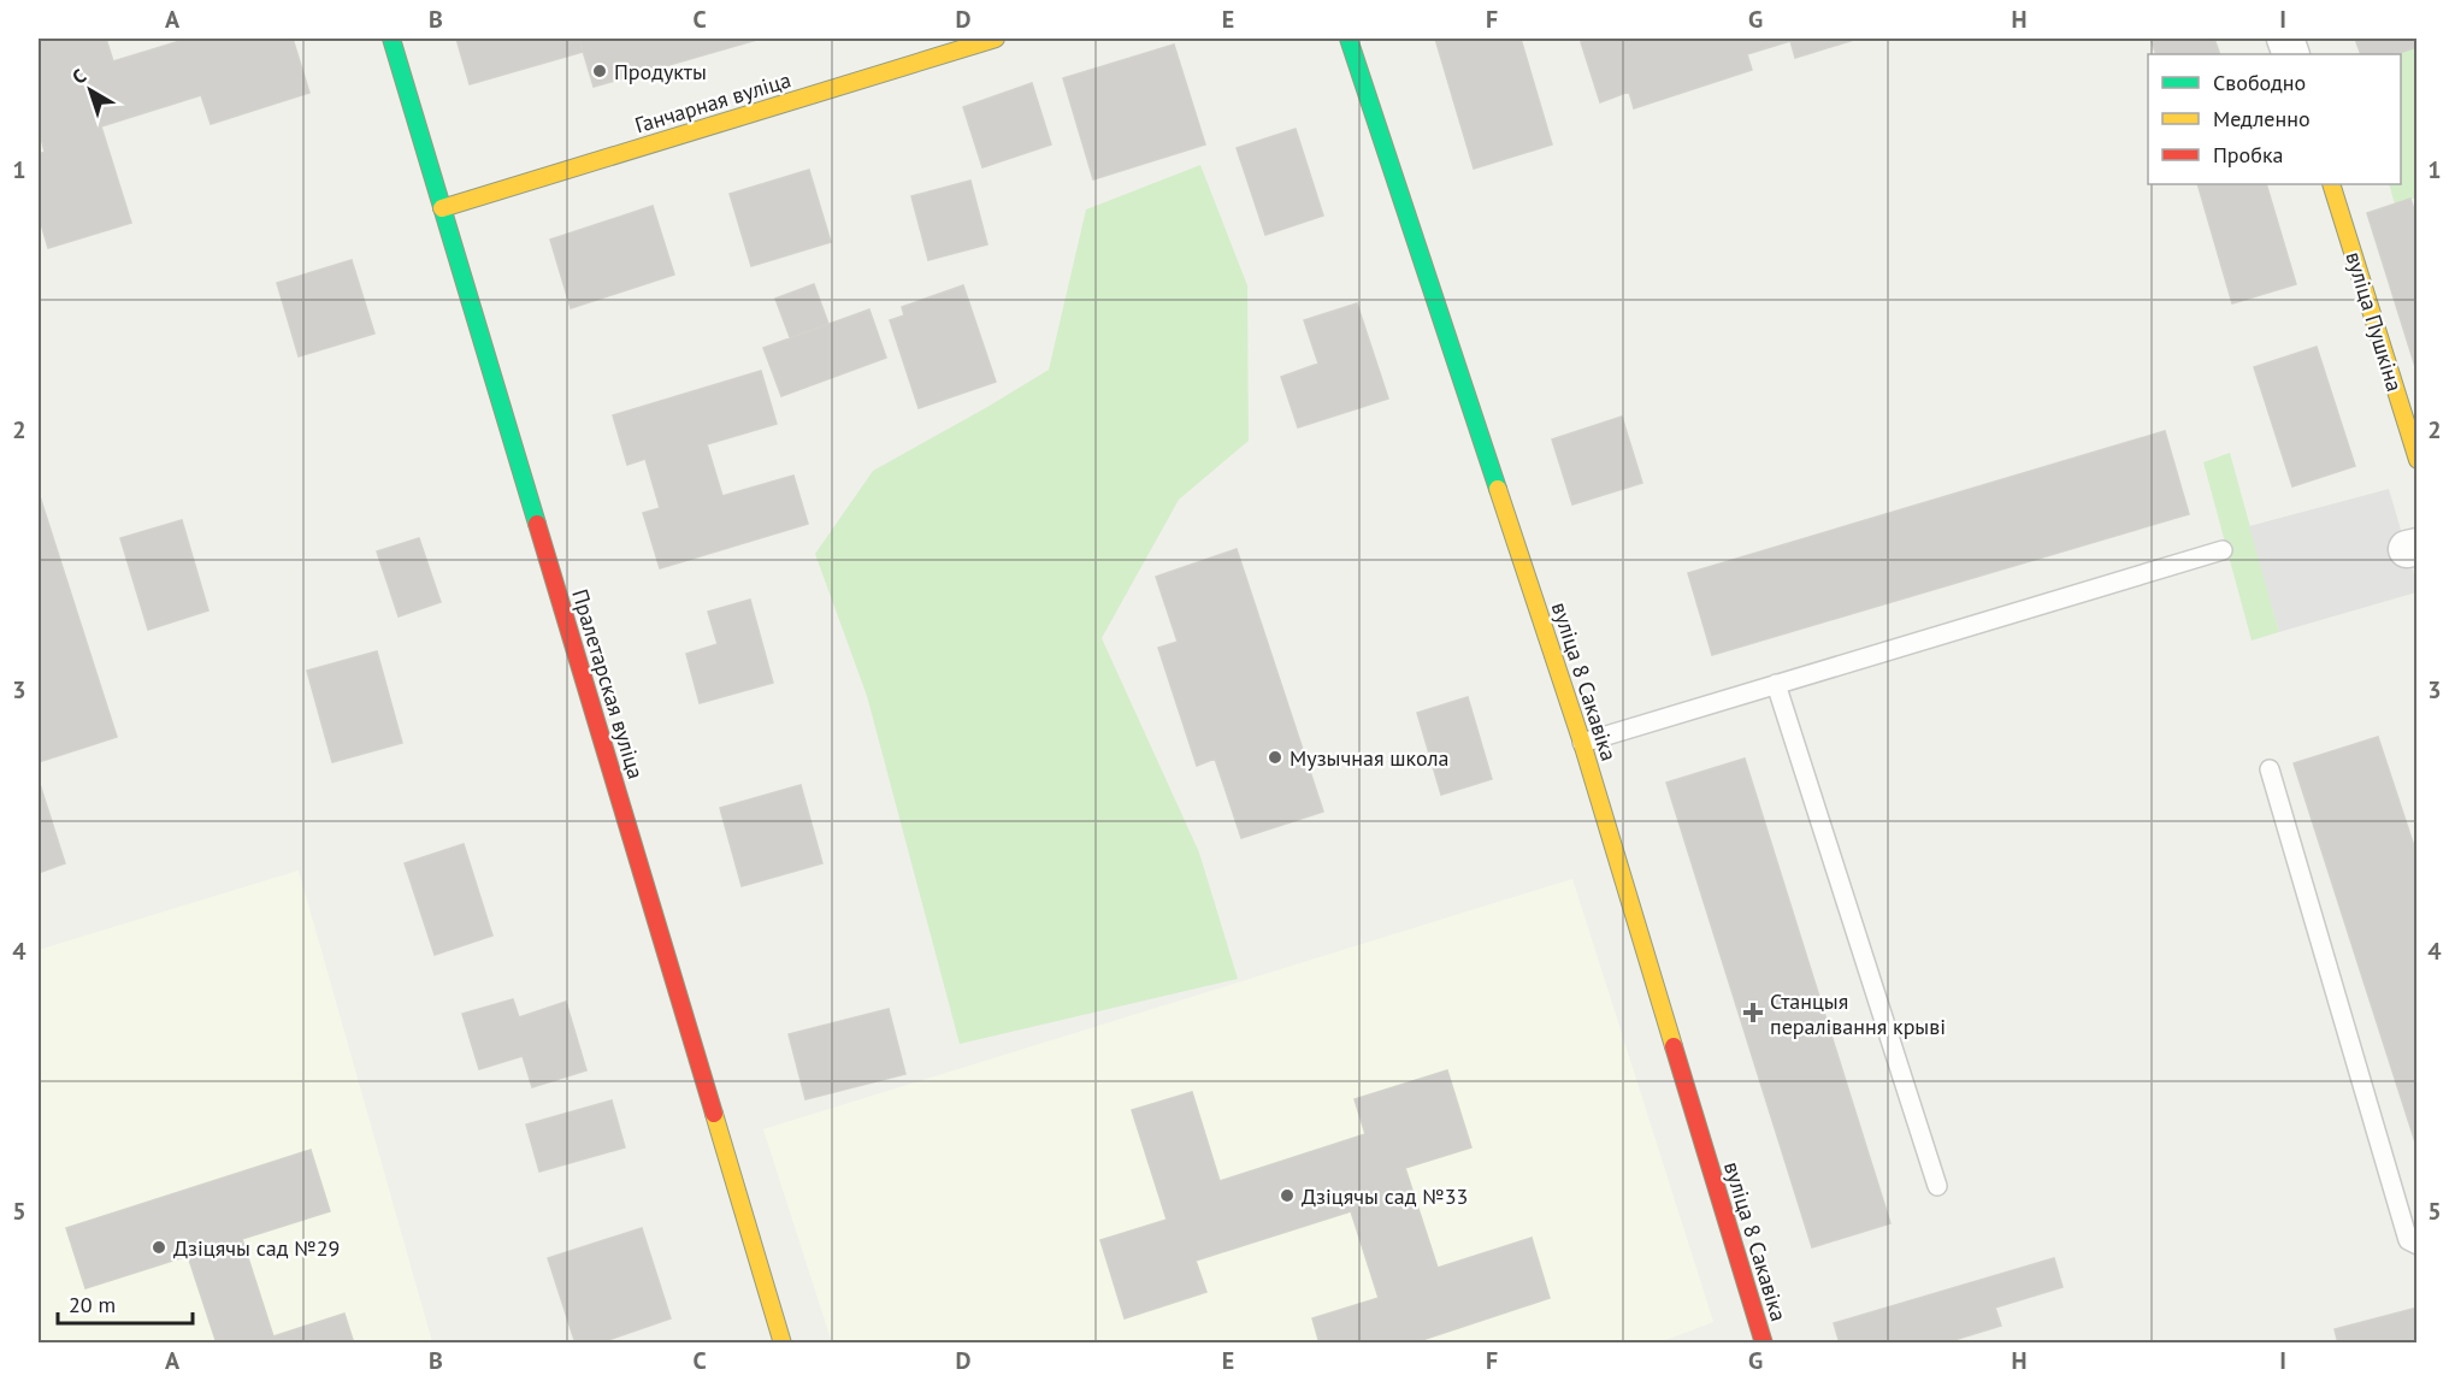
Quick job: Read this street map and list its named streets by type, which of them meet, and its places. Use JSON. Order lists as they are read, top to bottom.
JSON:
{
  "streets": {
    "street": [
      "Ганчарная вуліца",
      "вуліца Пушкіна",
      "вуліца 8 Сакавіка",
      "Пралетарская вуліца"
    ]
  },
  "crossings": [
    ["Ганчарная вуліца", "Пралетарская вуліца"]
  ],
  "places": {
    "other": [
      "Продукты",
      "Музычная школа",
      "Дзіцячы сад №33",
      "Дзіцячы сад №29"
    ],
    "health": ["Станцыя пералівання крыві"]
  },
  "legend": ["Свободно", "Медленно", "Пробка"],
  "scale_bar": "20 m",
  "north": "top left",
  "grid": {
    "columns": [
      "A",
      "B",
      "C",
      "D",
      "E",
      "F",
      "G",
      "H",
      "I"
    ],
    "rows": [
      "1",
      "2",
      "3",
      "4",
      "5"
    ]
  }
}
